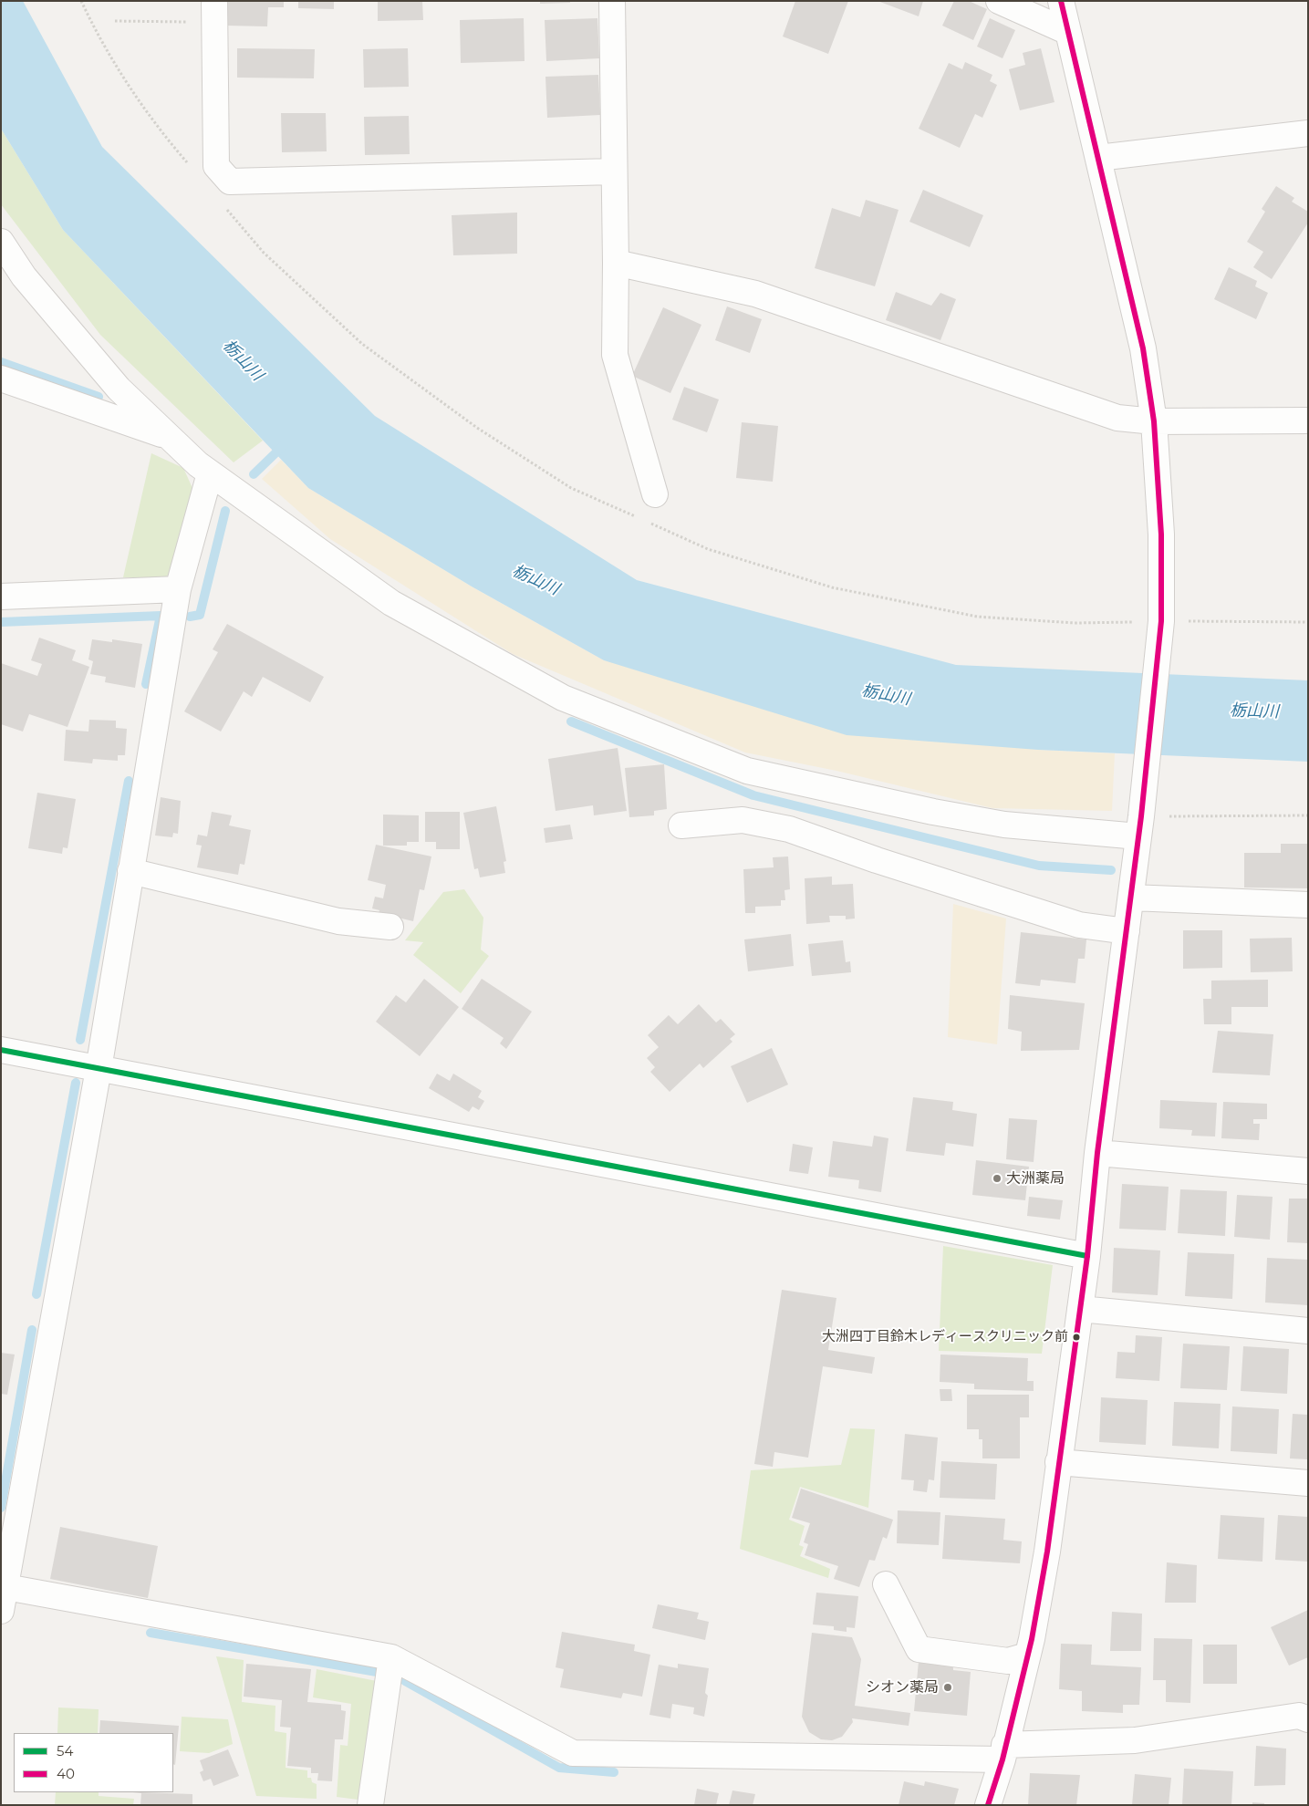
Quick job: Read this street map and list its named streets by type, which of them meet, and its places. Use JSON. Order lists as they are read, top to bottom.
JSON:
{
  "water": ["栃山川"],
  "places": ["大洲薬局", "大洲四丁目鈴木レディースクリニック前", "シオン薬局"],
  "lines": ["transit line 40", "transit line 54"],
  "legend": ["54", "40"]
}
